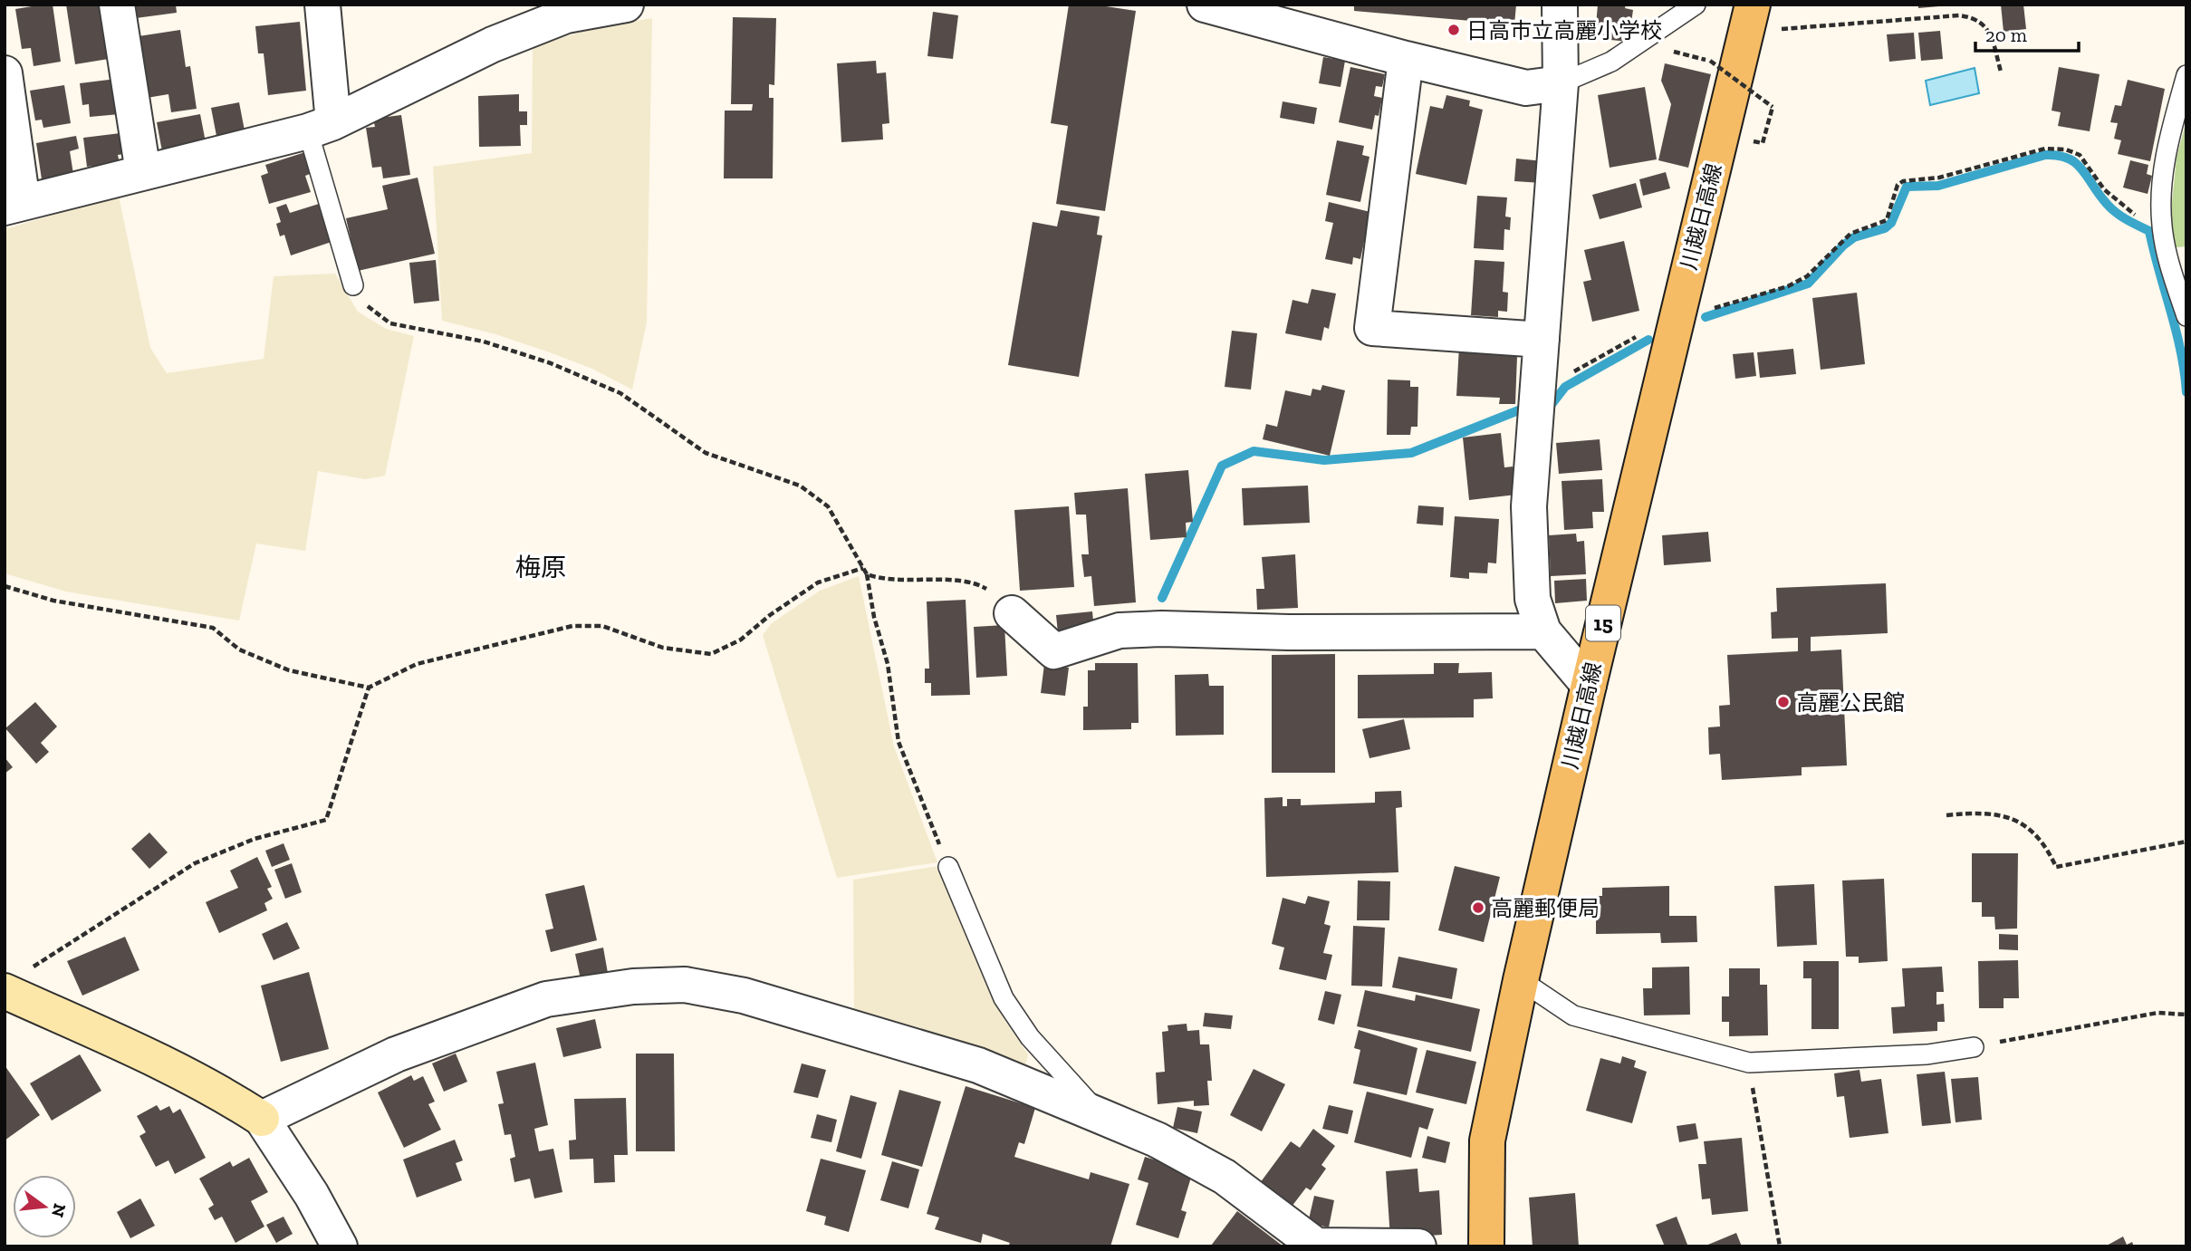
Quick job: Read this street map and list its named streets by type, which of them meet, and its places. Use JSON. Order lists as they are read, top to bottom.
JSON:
{
  "streets": {
    "main road": ["川越日高線", "15"]
  },
  "districts": ["梅原"],
  "places": ["日高市立高麗小学校", "高麗公民館", "高麗郵便局"],
  "scale_bar": "20 m",
  "north": "right"
}
